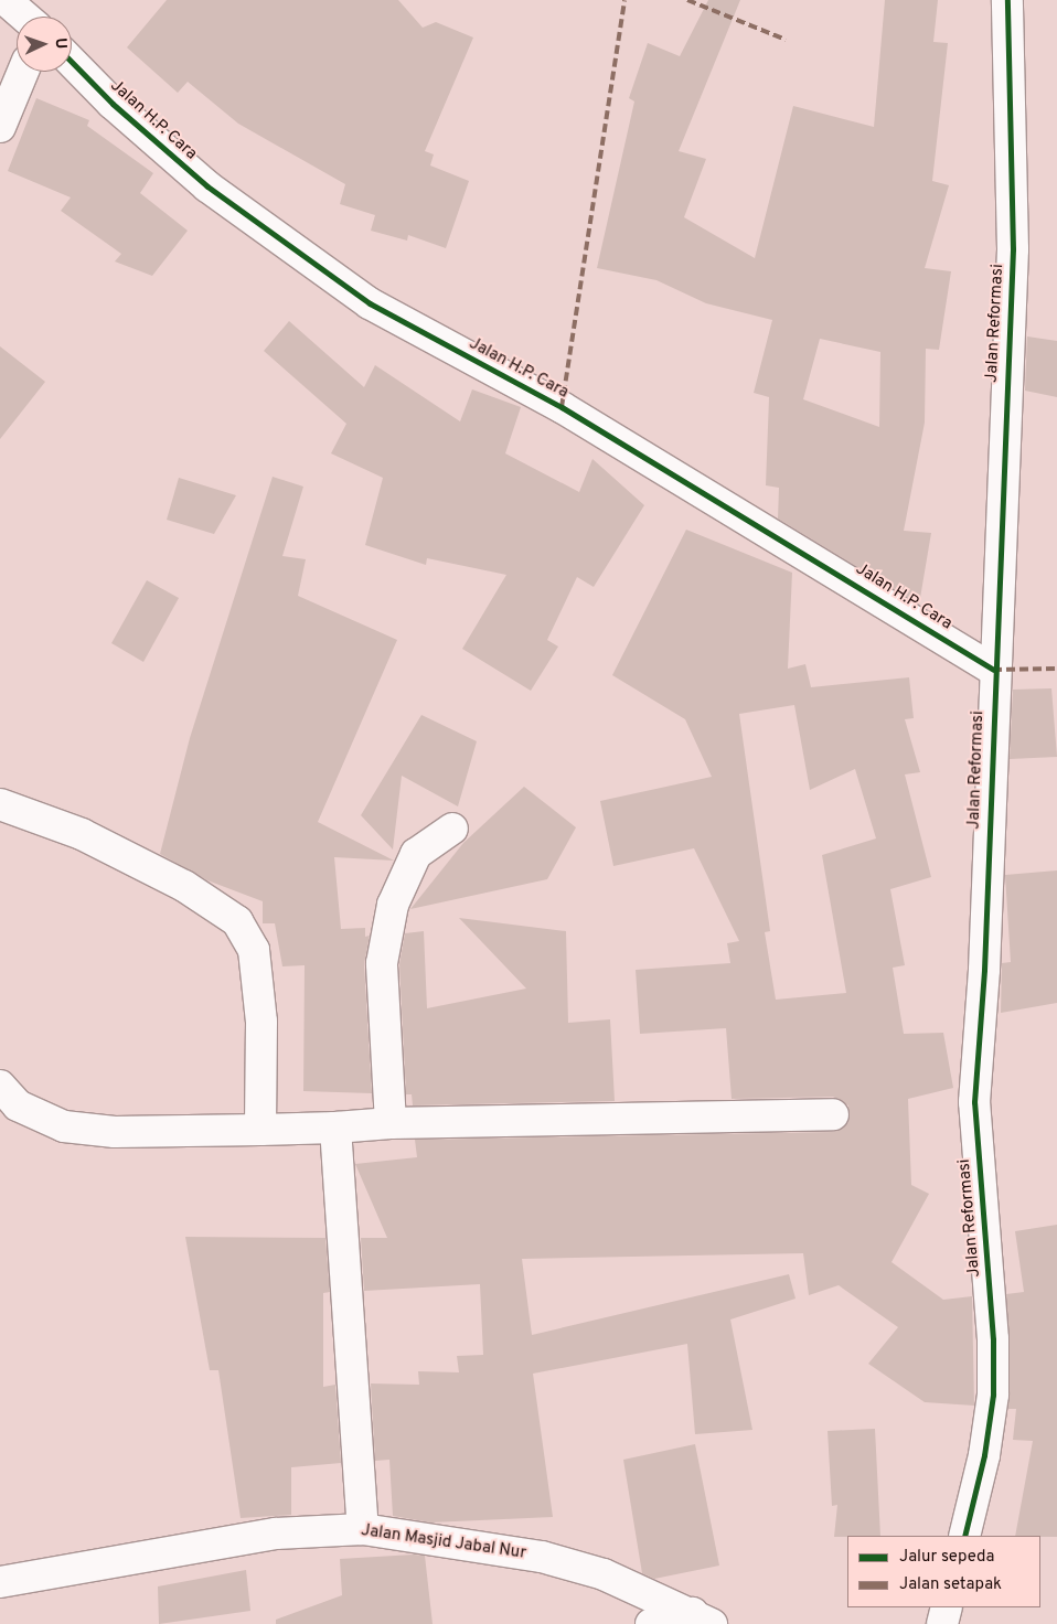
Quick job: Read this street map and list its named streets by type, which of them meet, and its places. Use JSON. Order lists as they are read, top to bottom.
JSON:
{
  "streets": {
    "street": ["Jalan H.P. Cara", "Jalan Reformasi", "Jalan Masjid Jabal Nur"]
  },
  "crossings": [
    ["Jalan H.P. Cara", "Jalan Reformasi"]
  ],
  "legend": ["Jalur sepeda", "Jalan setapak"],
  "north": "right"
}
